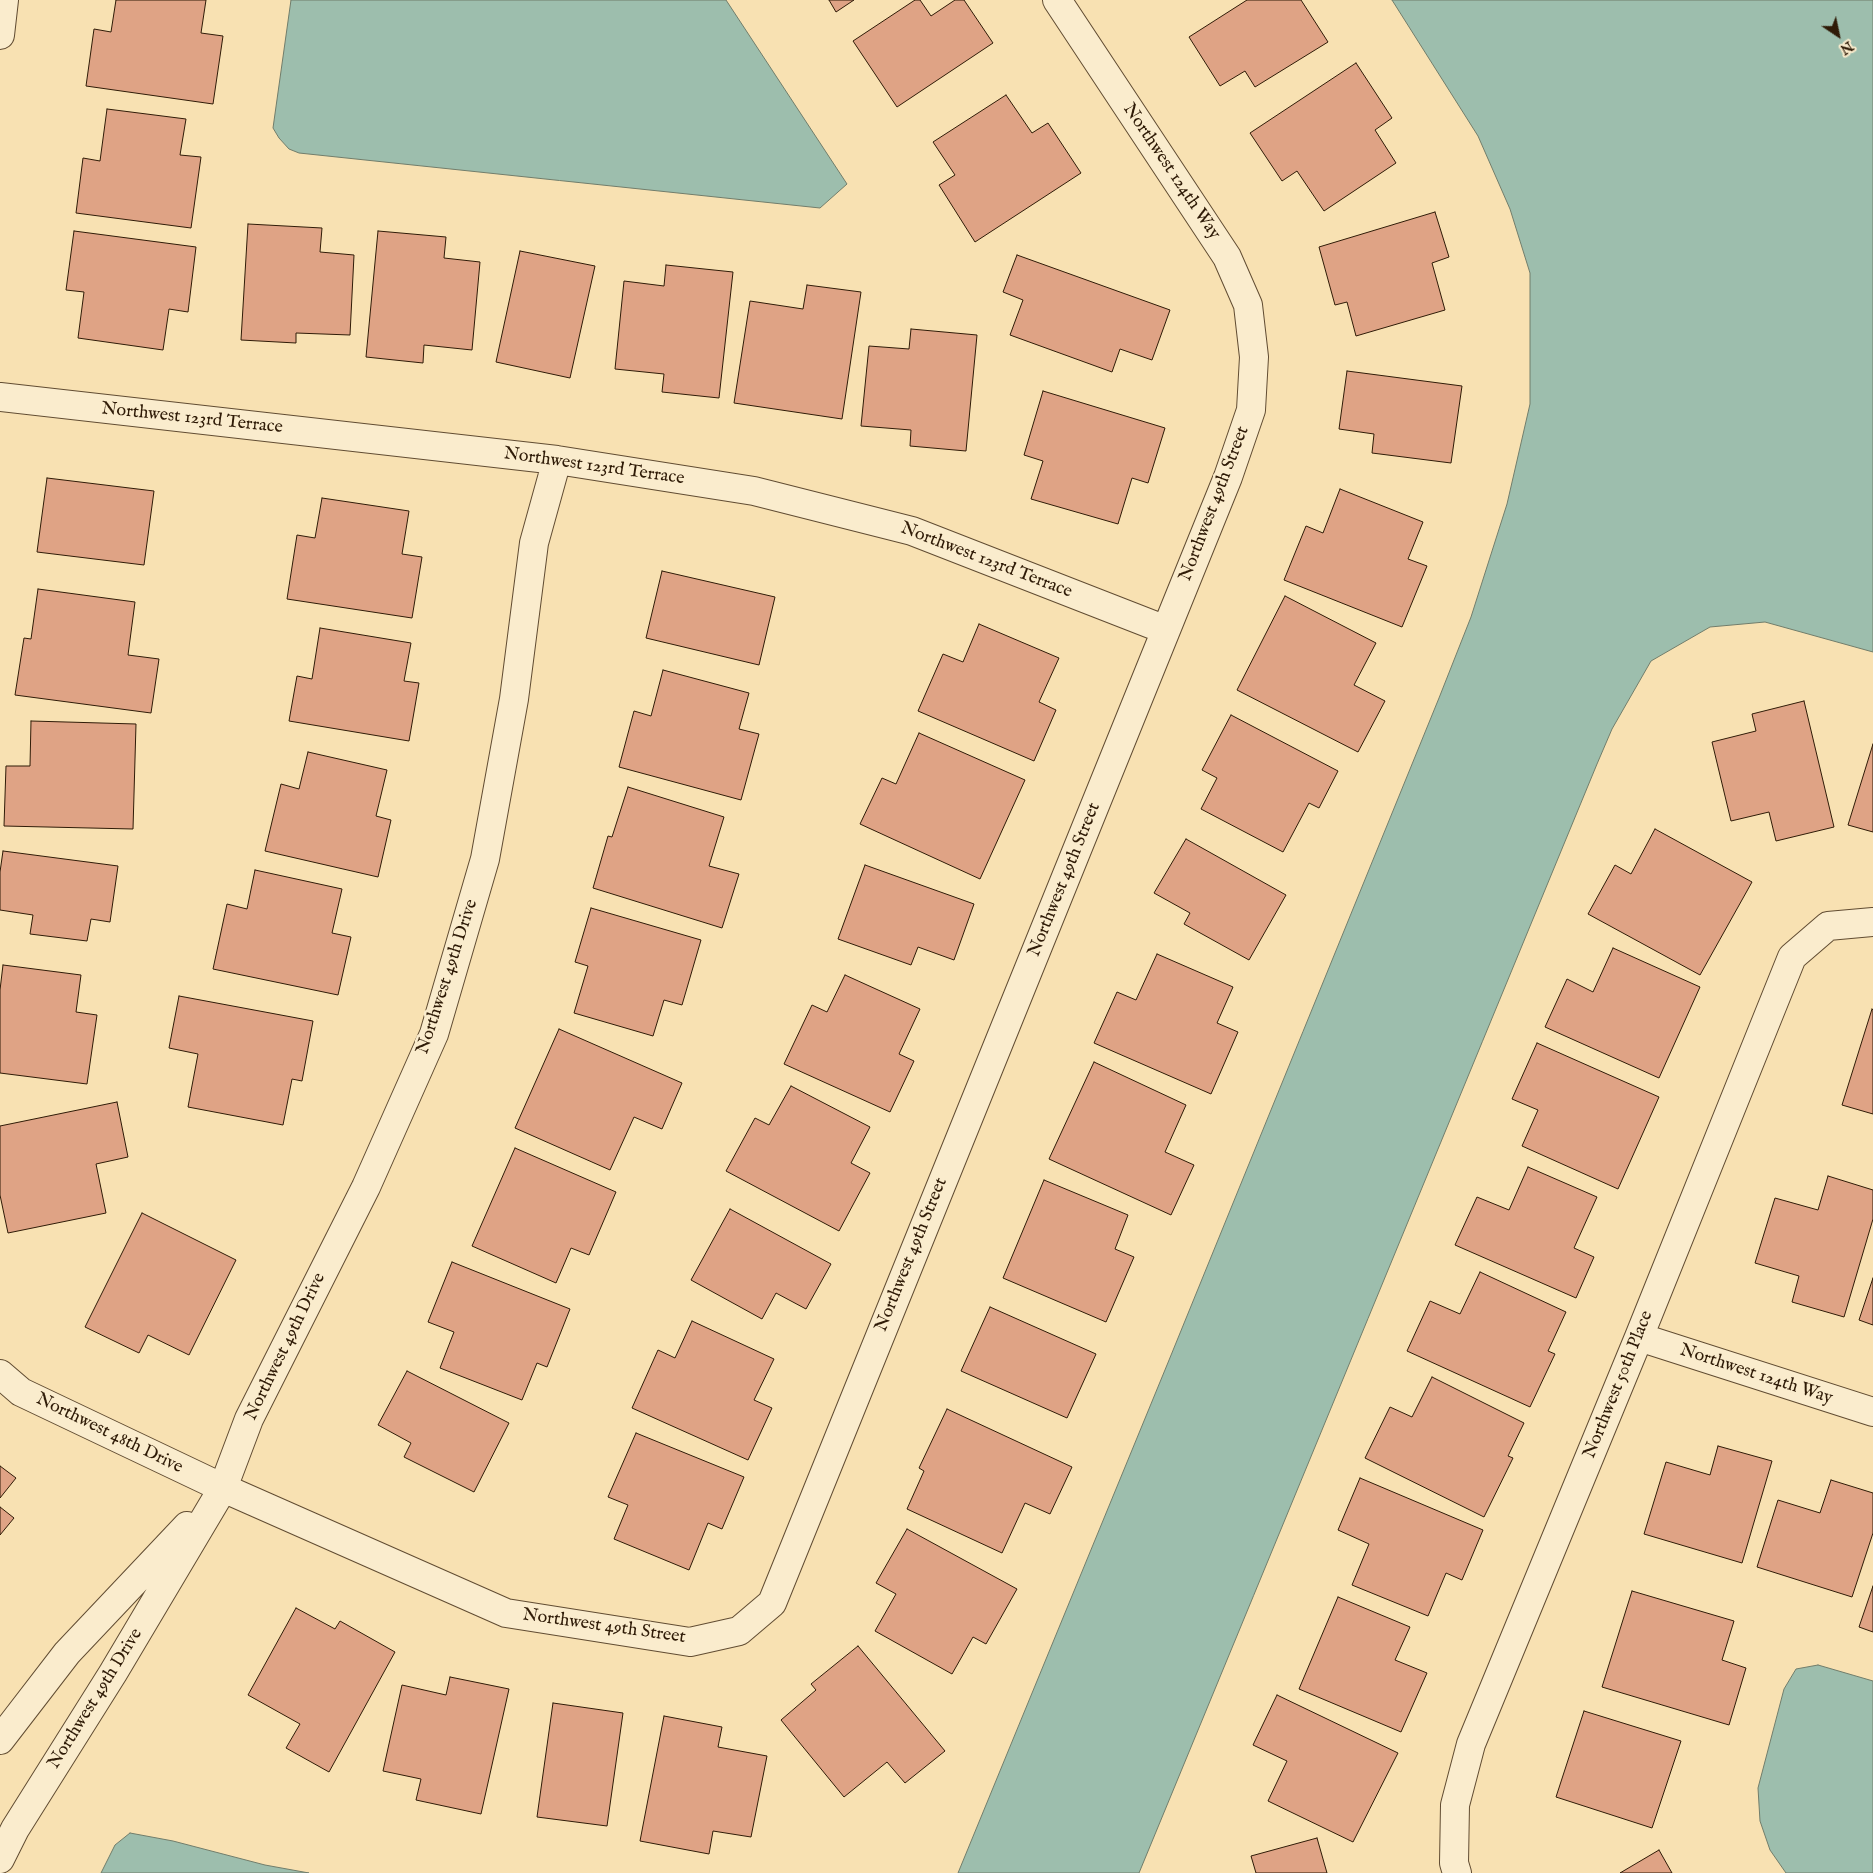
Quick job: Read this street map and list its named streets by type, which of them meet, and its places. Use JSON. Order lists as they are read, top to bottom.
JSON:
{
  "streets": {
    "street": [
      "Northwest 124th Way",
      "Northwest 123rd Terrace",
      "Northwest 49th Street",
      "Northwest 49th Drive",
      "Northwest 50th Place",
      "Northwest 48th Drive"
    ]
  },
  "crossings": [
    ["Northwest 124th Way", "Northwest 49th Street"],
    ["Northwest 124th Way", "Northwest 50th Place"],
    ["Northwest 123rd Terrace", "Northwest 49th Street"],
    ["Northwest 123rd Terrace", "Northwest 49th Drive"],
    ["Northwest 49th Street", "Northwest 49th Drive"],
    ["Northwest 49th Street", "Northwest 48th Drive"],
    ["Northwest 49th Drive", "Northwest 48th Drive"]
  ],
  "north": "bottom right"
}
